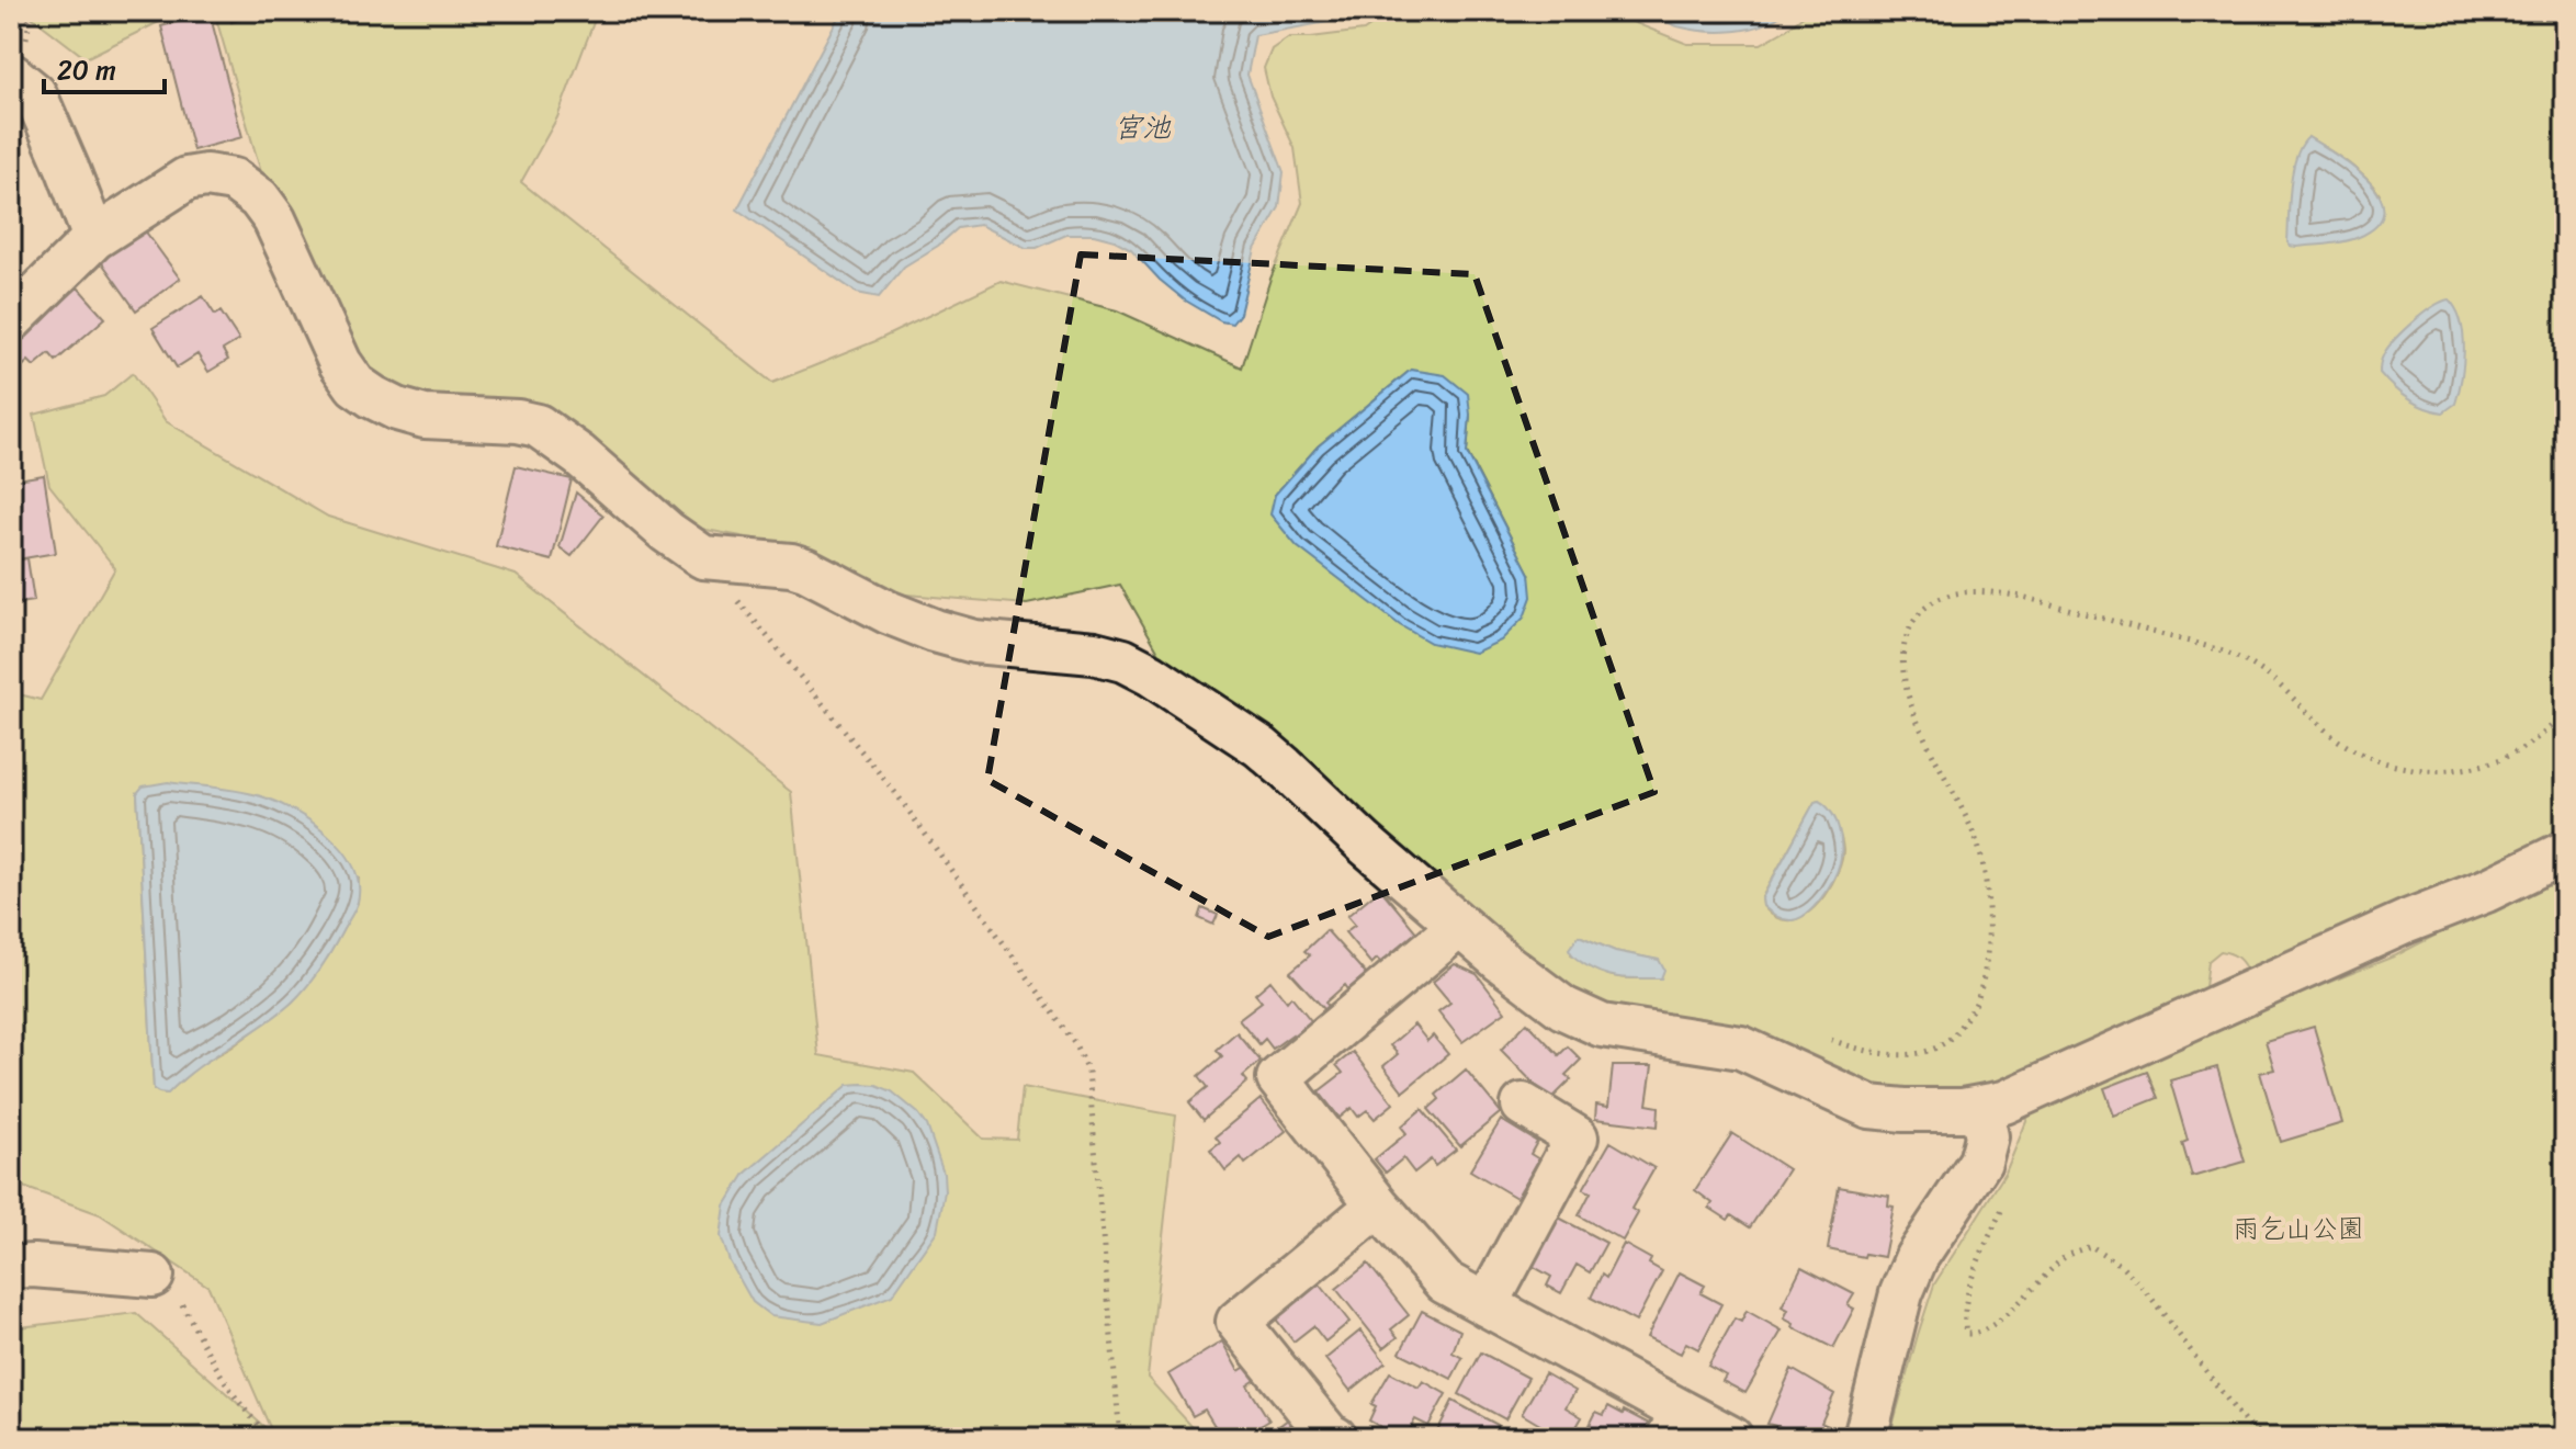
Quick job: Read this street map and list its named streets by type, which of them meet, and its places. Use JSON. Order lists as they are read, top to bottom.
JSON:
{
  "water": ["宮池"],
  "parks": ["雨乞山公園"],
  "scale_bar": "20 m"
}
